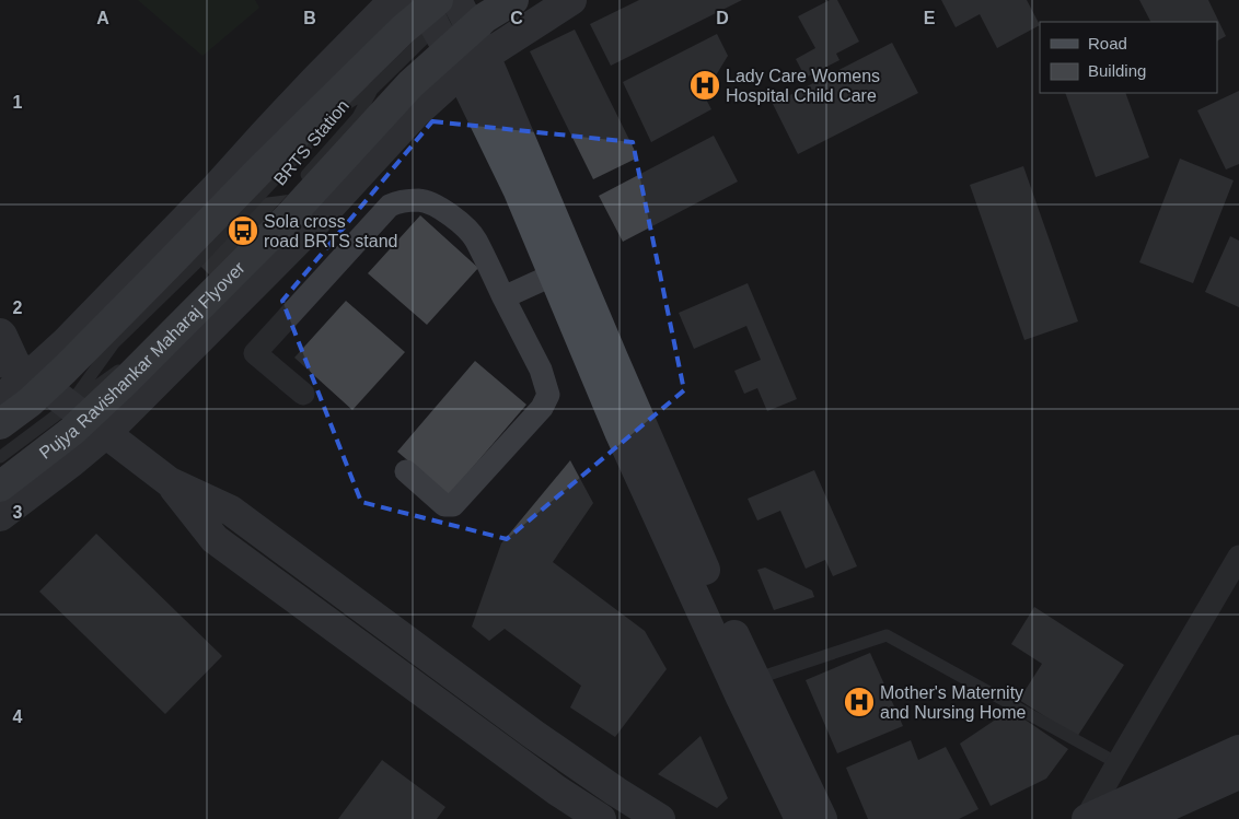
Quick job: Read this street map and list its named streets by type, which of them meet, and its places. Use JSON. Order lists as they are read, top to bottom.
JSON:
{
  "streets": {
    "main road": ["Pujya Ravishankar Maharaj Flyover"],
    "lane": ["BRTS Station"]
  },
  "places": {
    "hospital": ["Lady Care Womens Hospital Child Care", "Mother's Maternity and Nursing Home"],
    "bus stop": ["Sola cross road BRTS stand"]
  },
  "legend": ["Road", "Building"],
  "grid": {
    "columns": [
      "A",
      "B",
      "C",
      "D",
      "E"
    ],
    "rows": [
      "1",
      "2",
      "3",
      "4"
    ]
  }
}
